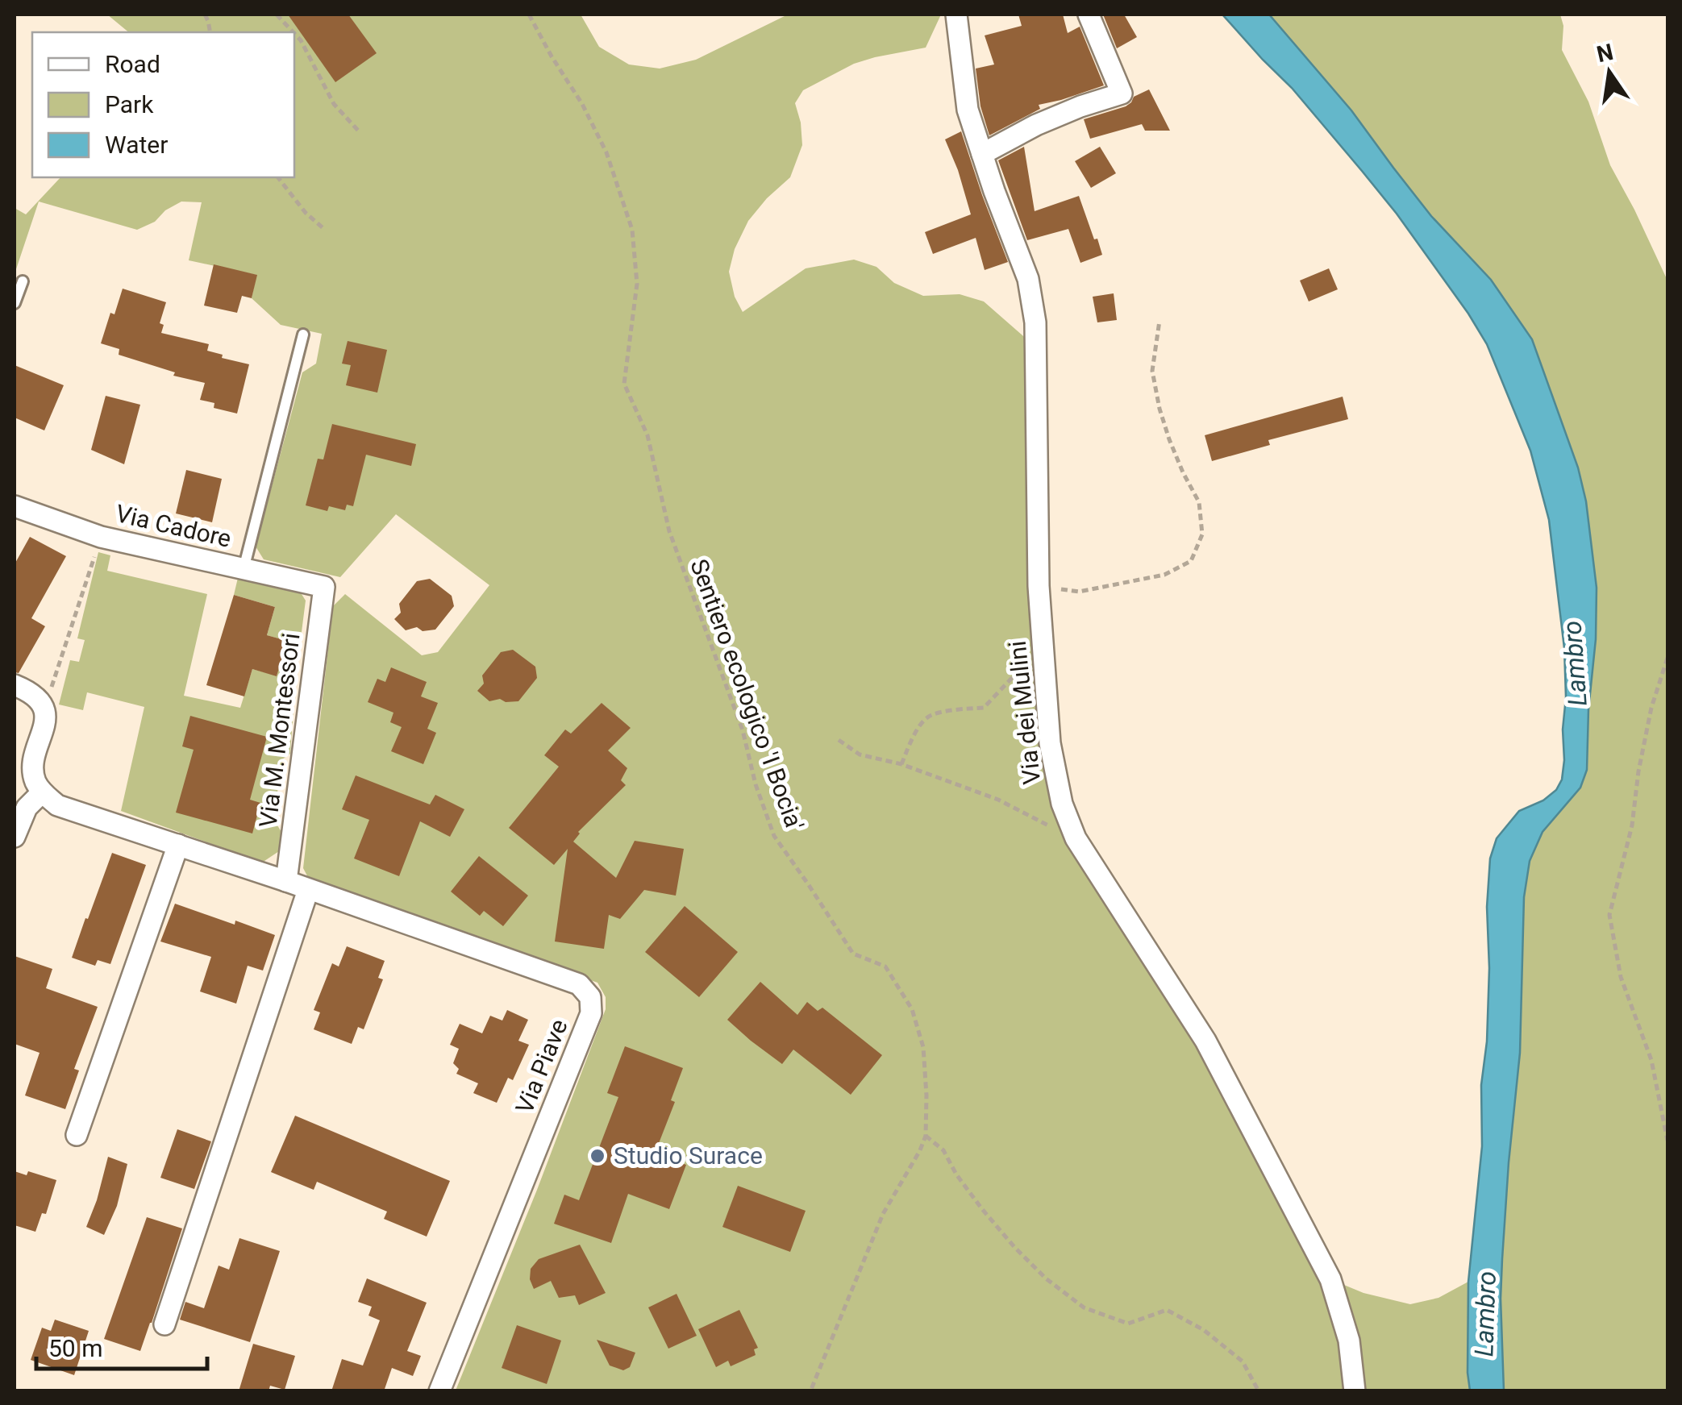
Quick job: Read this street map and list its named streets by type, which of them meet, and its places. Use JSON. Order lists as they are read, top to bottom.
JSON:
{
  "streets": {
    "street": [
      "Via Cadore",
      "Via dei Mulini",
      "Via M. Montessori",
      "Via Piave"
    ],
    "path": ["Sentiero ecologico 'I Bocia'"]
  },
  "crossings": [
    ["Via Cadore", "Via M. Montessori"],
    ["Via M. Montessori", "Via Piave"]
  ],
  "water": ["Lambro"],
  "places": ["Studio Surace"],
  "legend": ["Road", "Park", "Water"],
  "scale_bar": "50 m",
  "north": "top"
}
